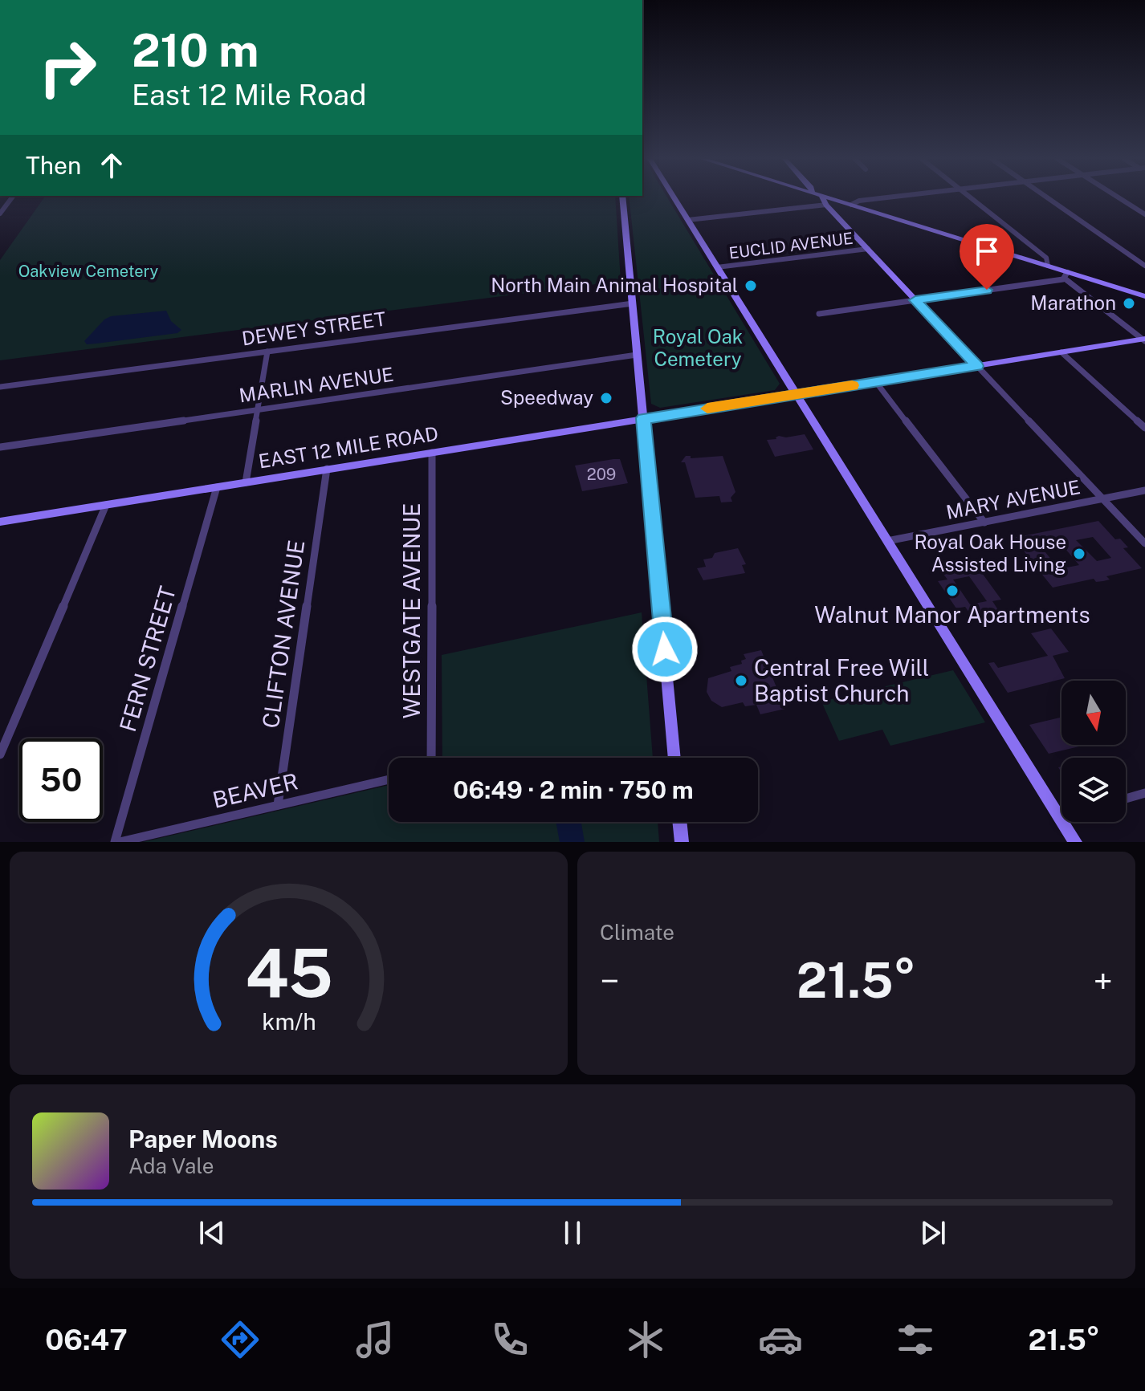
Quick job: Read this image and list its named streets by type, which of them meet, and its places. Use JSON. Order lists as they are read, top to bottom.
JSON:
{
  "streets": {
    "main road": ["EAST 12 MILE ROAD"],
    "street": [
      "EUCLID AVENUE",
      "DEWEY STREET",
      "MARLIN AVENUE",
      "MARY AVENUE",
      "WESTGATE AVENUE",
      "CLIFTON AVENUE",
      "FERN STREET",
      "BEAVER"
    ]
  },
  "crossings": [
    ["EAST 12 MILE ROAD", "WESTGATE AVENUE"],
    ["EAST 12 MILE ROAD", "CLIFTON AVENUE"],
    ["EAST 12 MILE ROAD", "FERN STREET"],
    ["CLIFTON AVENUE", "BEAVER"],
    ["FERN STREET", "BEAVER"]
  ],
  "parks": ["Oakview Cemetery", "Royal Oak Cemetery"],
  "places": [
    "North Main Animal Hospital",
    "Marathon",
    "Speedway",
    "Royal Oak House Assisted Living",
    "Walnut Manor Apartments",
    "Central Free Will Baptist Church"
  ],
  "house_numbers": ["209"],
  "north": "bottom",
  "page": {
    "turn": ["210 m", "East 12 Mile Road"],
    "then": "Then",
    "limit": "50",
    "trip": "06:49 · 2 min · 750 m",
    "tile": "Climate",
    "heat": ["−", "21.5°", "+"],
    "song": ["Paper Moons", "Ada Vale"],
    "tabs": ["06:47", "21.5°"],
    "gauge": ["45", "km/h"]
  }
}
